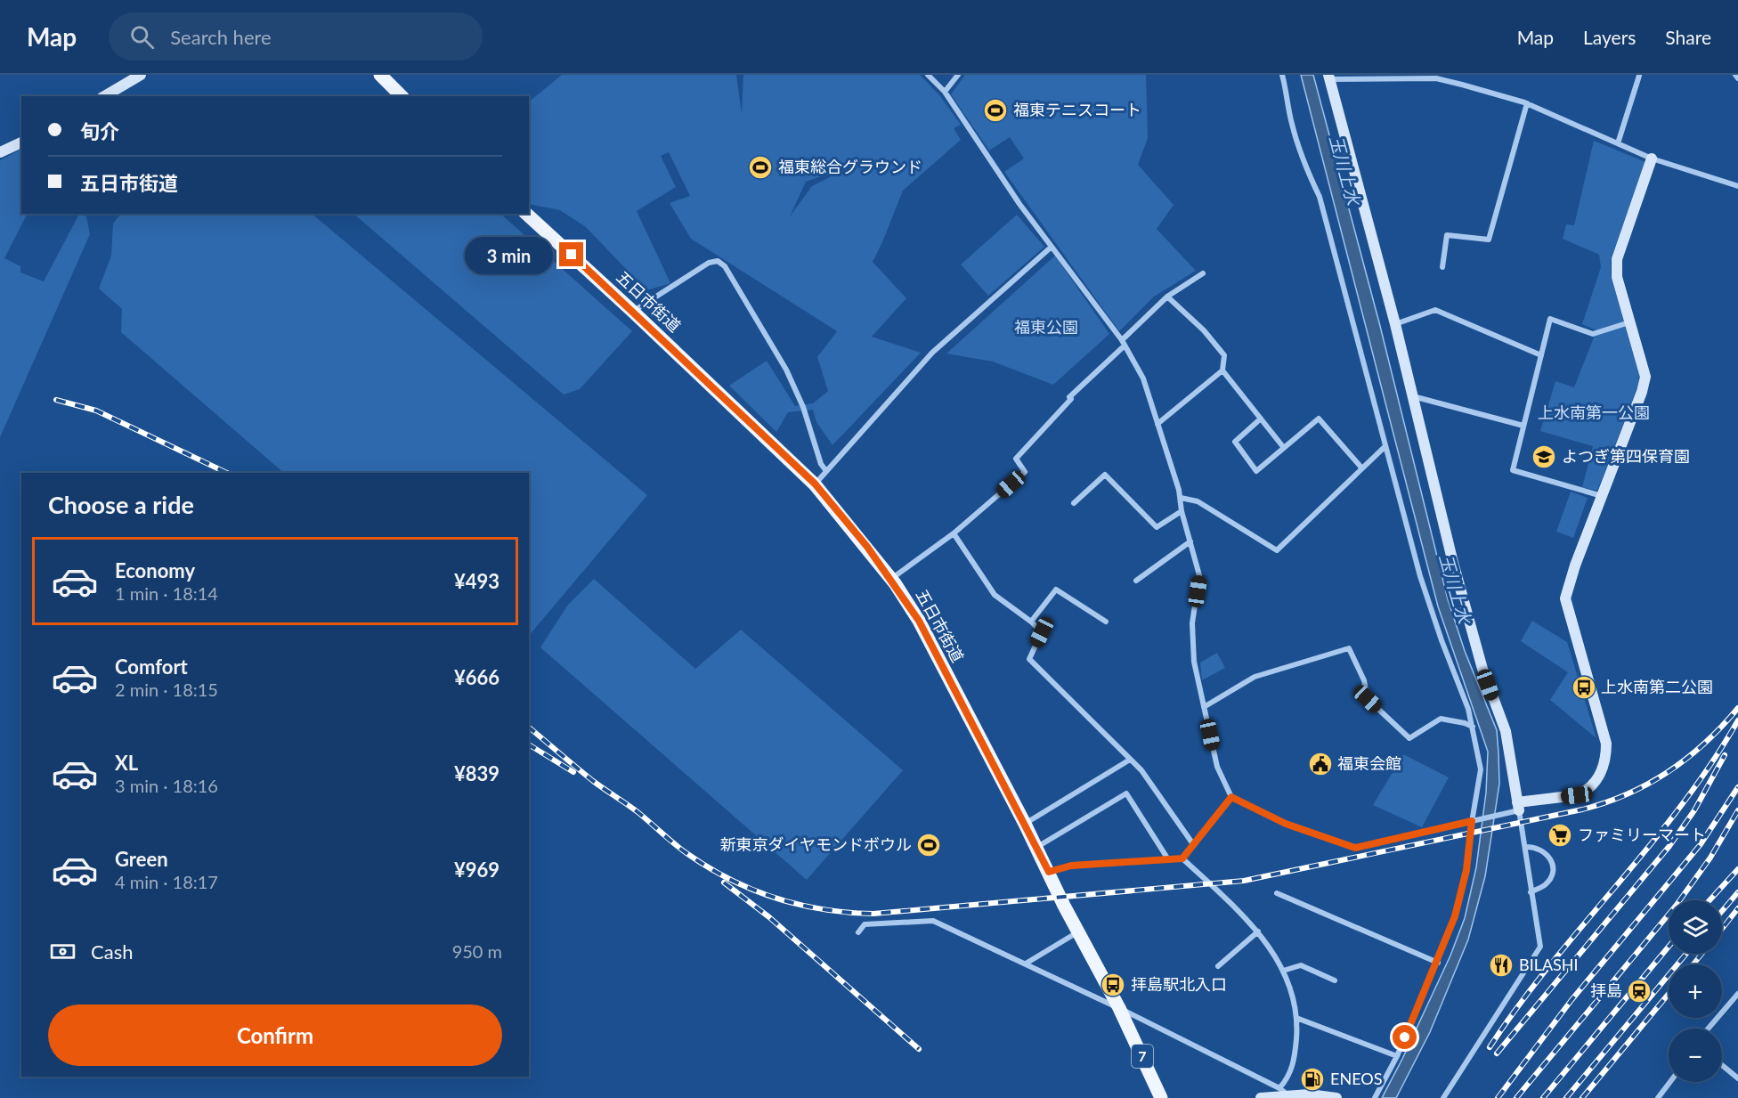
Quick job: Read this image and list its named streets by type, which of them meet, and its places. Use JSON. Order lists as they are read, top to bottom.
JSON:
{
  "streets": {
    "main road": ["五日市街道", "7"]
  },
  "water": ["玉川上水"],
  "parks": ["福東公園", "上水南第一公園"],
  "places": {
    "sports": ["福東テニスコート", "福東総合グラウンド", "新東京ダイヤモンドボウル"],
    "school or university": ["よつぎ第四保育園"],
    "bus stop": ["上水南第二公園", "拝島駅北入口"],
    "public building": ["福東会館"],
    "supermarket": ["ファミリーマート"],
    "restaurant": ["BILASHI"],
    "station": ["拝島"],
    "fuel station": ["ENEOS"]
  },
  "page": {
    "header": "Map",
    "search": "Search here",
    "nav": ["Map", "Layers", "Share"],
    "banner": ["旬介", "五日市街道"],
    "bubble": "3 min",
    "heading": "Choose a ride",
    "list": [
      {
        "name": "Economy",
        "note": "1 min · 18:14",
        "value": "¥493"
      },
      {
        "name": "Comfort",
        "note": "2 min · 18:15",
        "value": "¥666"
      },
      {
        "name": "XL",
        "note": "3 min · 18:16",
        "value": "¥839"
      },
      {
        "name": "Green",
        "note": "4 min · 18:17",
        "value": "¥969"
      }
    ],
    "map_buttons": ["+", "−"],
    "pay": ["Cash", "950 m"],
    "buttons": "Confirm"
  }
}
